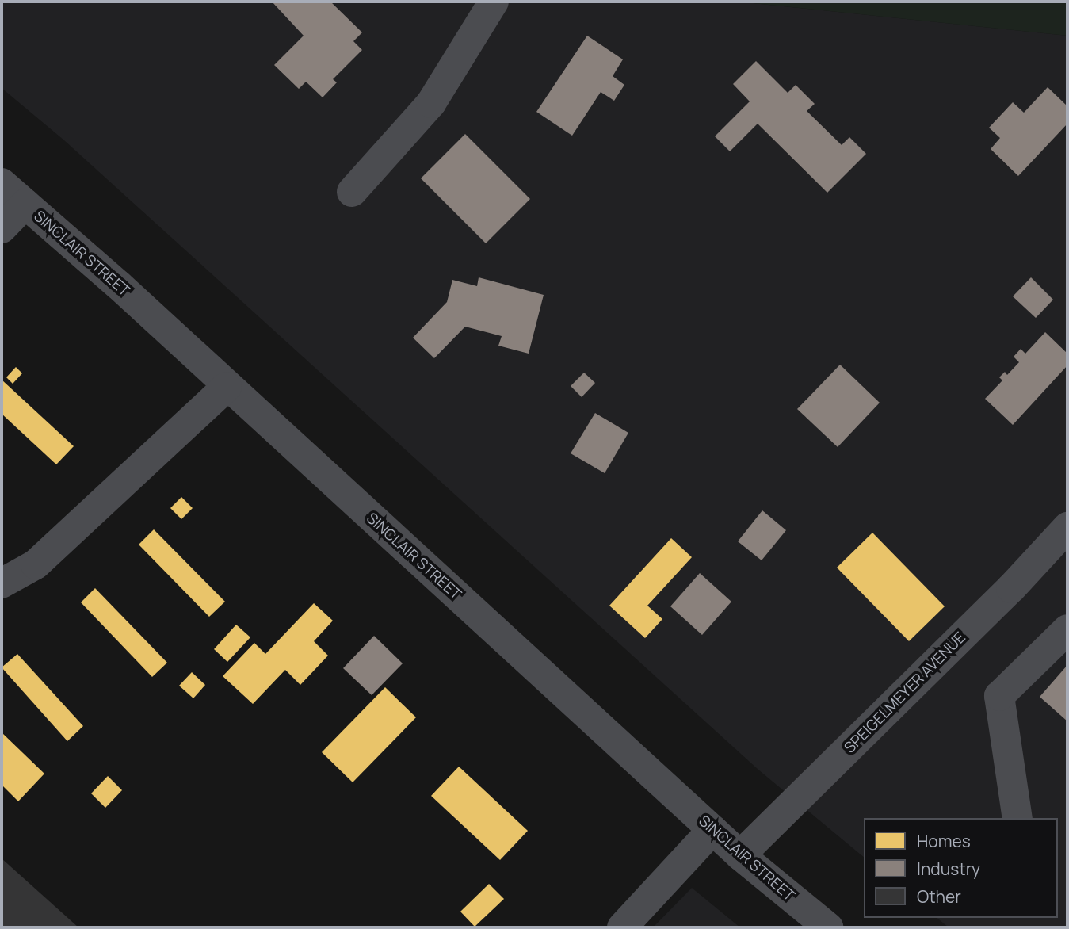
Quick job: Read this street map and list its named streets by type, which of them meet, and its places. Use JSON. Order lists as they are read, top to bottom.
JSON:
{
  "streets": {
    "street": ["SINCLAIR STREET", "SPEIGELMEYER AVENUE"]
  },
  "crossings": [
    ["SINCLAIR STREET", "SPEIGELMEYER AVENUE"]
  ],
  "legend": ["Homes", "Industry", "Other"]
}
